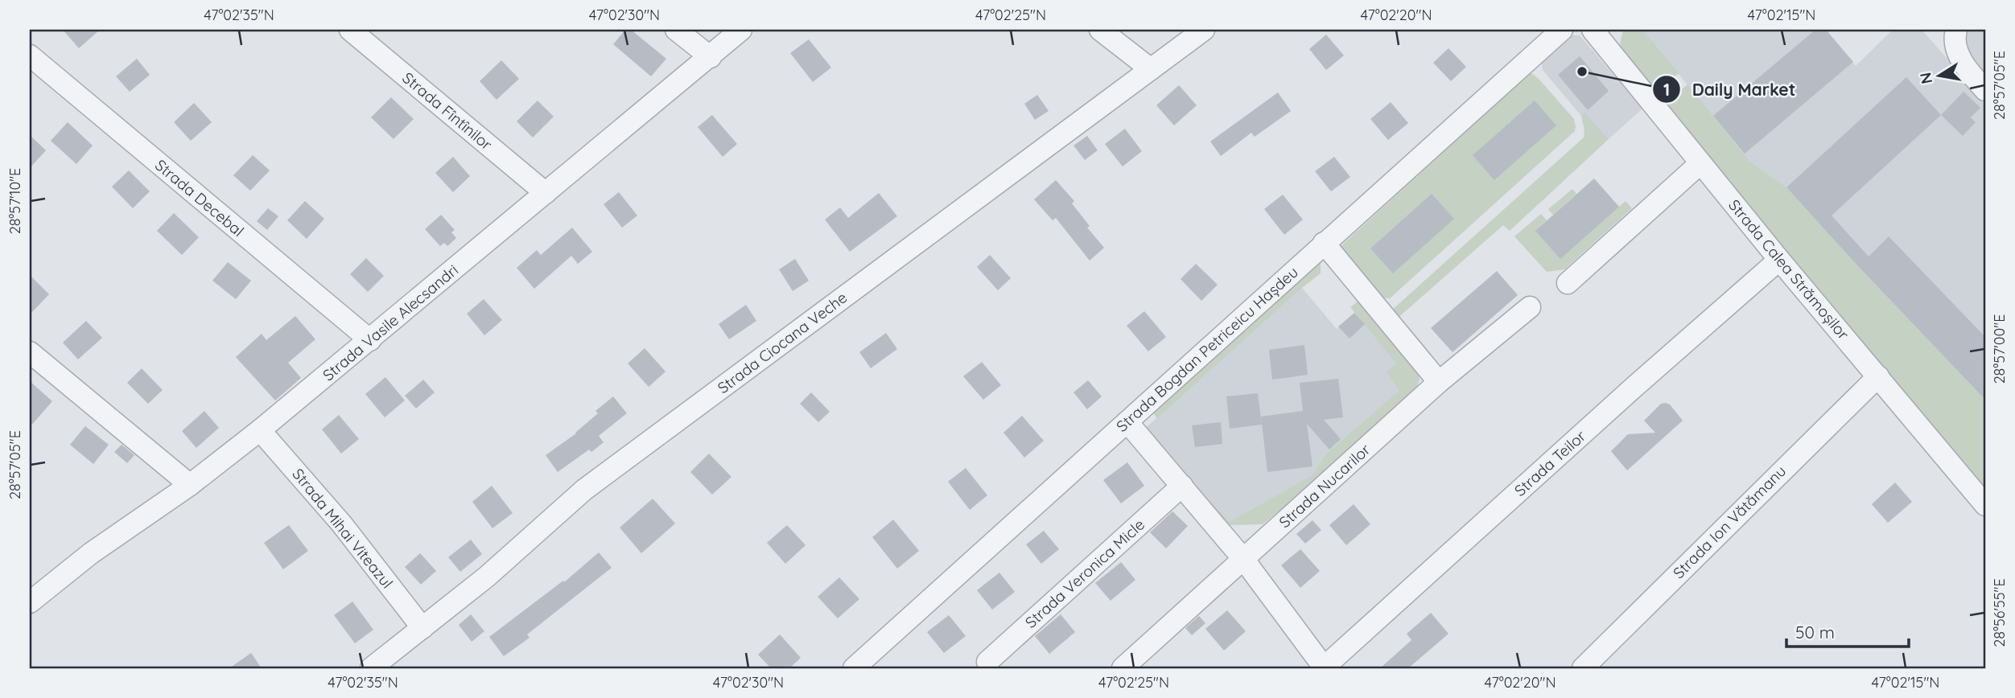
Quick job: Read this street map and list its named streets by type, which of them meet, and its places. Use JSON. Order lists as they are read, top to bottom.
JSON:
{
  "streets": {
    "street": [
      "Strada Fîntînilor",
      "Strada Decebal",
      "Strada Calea Strămoșilor",
      "Strada Vasile Alecsandri",
      "Strada Ciocana Veche",
      "Strada Bogdan Petriceicu Hașdeu",
      "Strada Teilor",
      "Strada Nucarilor",
      "Strada Ion Vătămanu",
      "Strada Mihai Viteazul",
      "Strada Veronica Micle"
    ]
  },
  "crossings": [
    ["Strada Fîntînilor", "Strada Vasile Alecsandri"],
    ["Strada Decebal", "Strada Vasile Alecsandri"],
    ["Strada Calea Strămoșilor", "Strada Teilor"],
    ["Strada Calea Strămoșilor", "Strada Ion Vătămanu"],
    ["Strada Vasile Alecsandri", "Strada Mihai Viteazul"],
    ["Strada Ciocana Veche", "Strada Mihai Viteazul"]
  ],
  "places": ["Daily Market"],
  "scale_bar": "50 m",
  "north": "left",
  "coordinates": [
    "47°02'35\"N",
    "47°02'30\"N",
    "47°02'25\"N",
    "47°02'20\"N",
    "47°02'15\"N",
    "28°57'05\"E",
    "28°57'10\"E",
    "28°57'00\"E",
    "28°56'55\"E"
  ]
}
